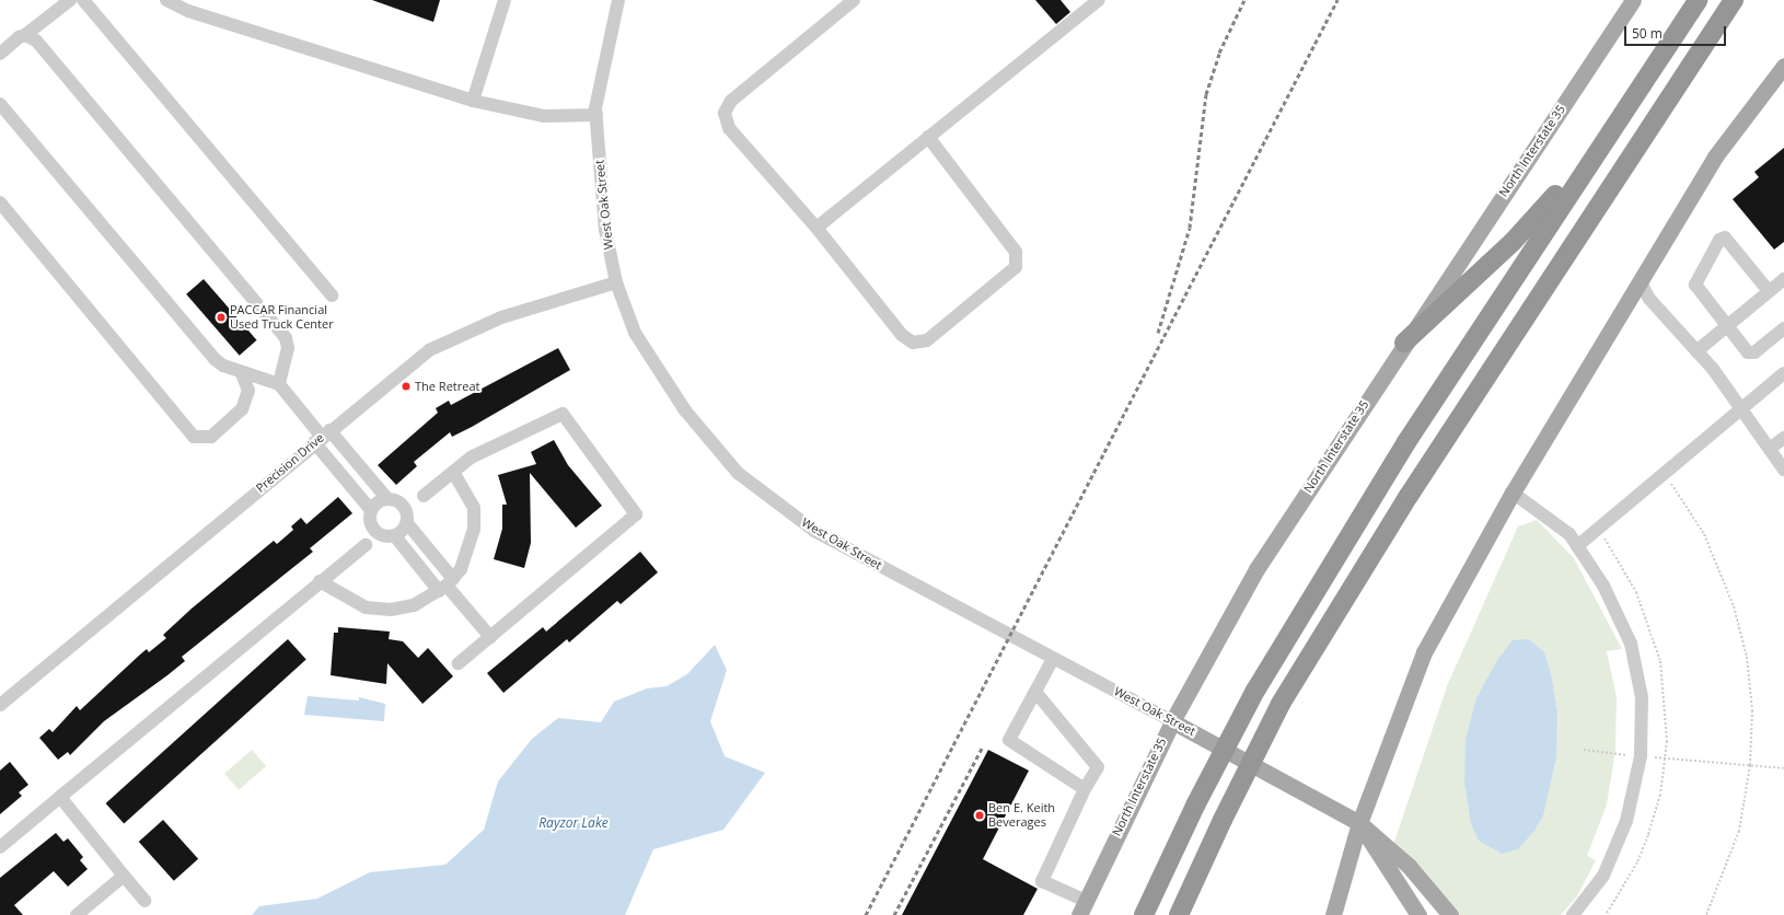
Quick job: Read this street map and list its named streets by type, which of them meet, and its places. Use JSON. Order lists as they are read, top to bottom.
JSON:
{
  "streets": {
    "main road": ["North Interstate 35", "West Oak Street"],
    "street": ["Precision Drive"]
  },
  "crossings": [
    ["North Interstate 35", "West Oak Street"],
    ["West Oak Street", "Precision Drive"]
  ],
  "water": ["Rayzor Lake"],
  "places": ["PACCAR Financial Used Truck Center", "The Retreat", "Ben E. Keith Beverages"],
  "scale_bar": "50 m"
}
